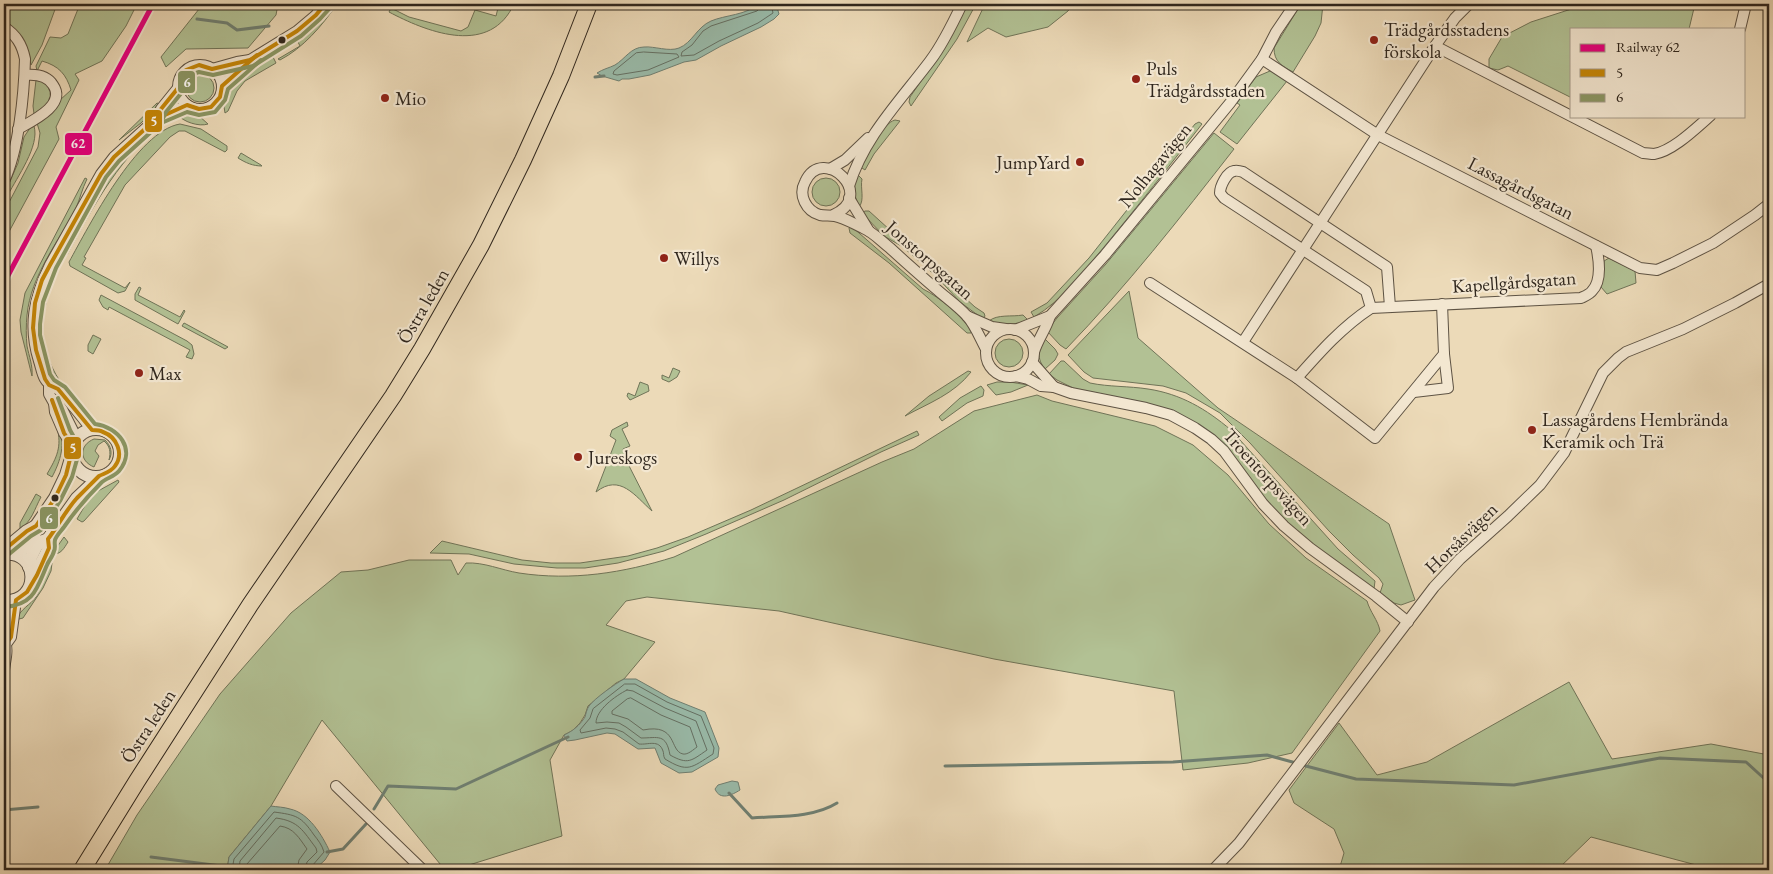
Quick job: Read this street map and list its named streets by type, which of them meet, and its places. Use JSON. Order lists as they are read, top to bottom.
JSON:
{
  "streets": {
    "highway": ["Östra leden"],
    "street": [
      "Nolhagavägen",
      "Lassagårdsgatan",
      "Jonstorpsgatan",
      "Kapellgårdsgatan",
      "Troentorpsvägen",
      "Horsåsvägen"
    ]
  },
  "crossings": [
    ["Nolhagavägen", "Lassagårdsgatan"],
    ["Nolhagavägen", "Jonstorpsgatan"],
    ["Nolhagavägen", "Troentorpsvägen"],
    ["Lassagårdsgatan", "Kapellgårdsgatan"],
    ["Jonstorpsgatan", "Troentorpsvägen"],
    ["Troentorpsvägen", "Horsåsvägen"]
  ],
  "places": [
    "Trädgårdsstadens förskola",
    "Puls Trädgårdsstaden",
    "Mio",
    "JumpYard",
    "Willys",
    "Max",
    "Lassagårdens Hembrända Keramik och Trä",
    "Jureskogs"
  ],
  "lines": ["rail line 62", "transit line 5", "transit line 6"],
  "legend": ["Railway 62", "5", "6"]
}
